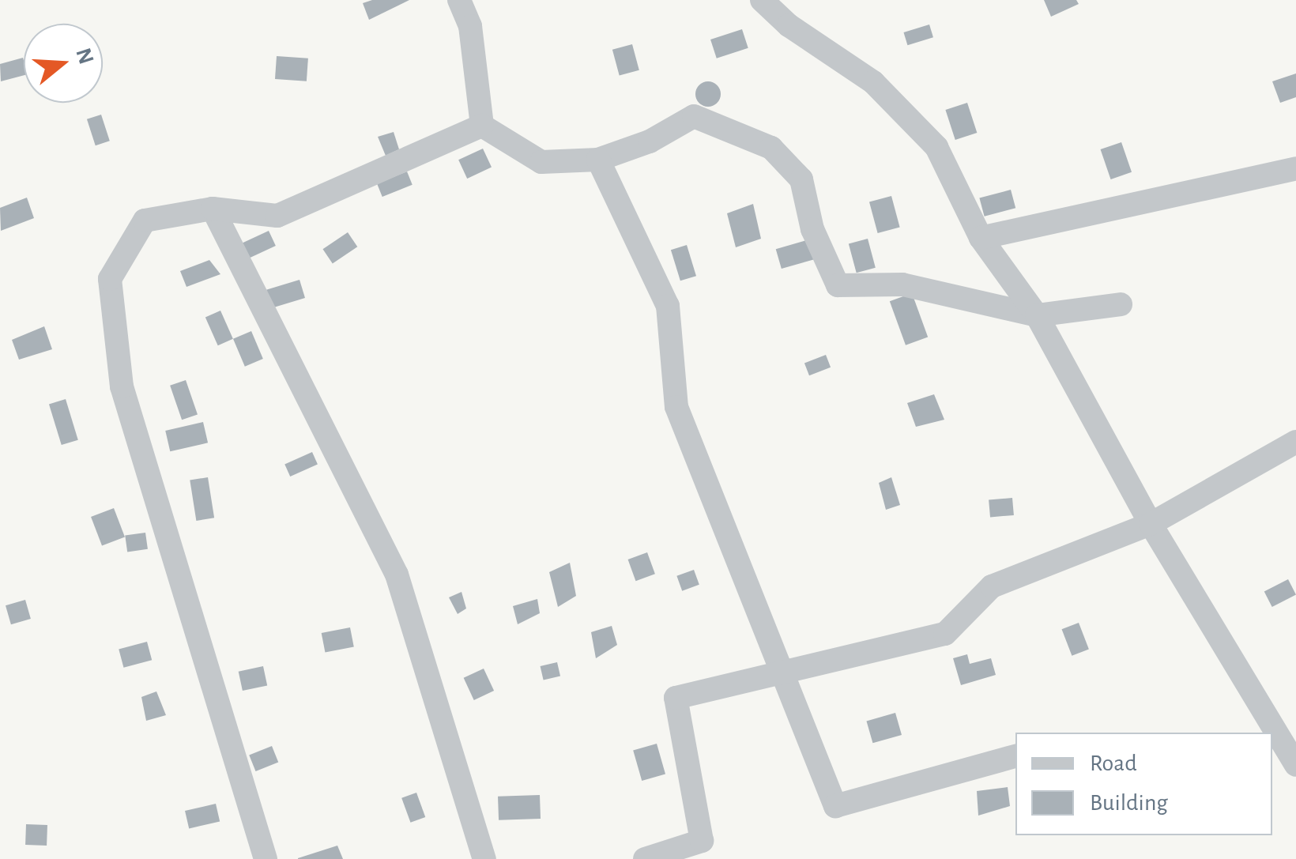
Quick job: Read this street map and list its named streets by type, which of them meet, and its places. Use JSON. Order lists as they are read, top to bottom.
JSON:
{
  "legend": ["Road", "Building"],
  "north": "right"
}
